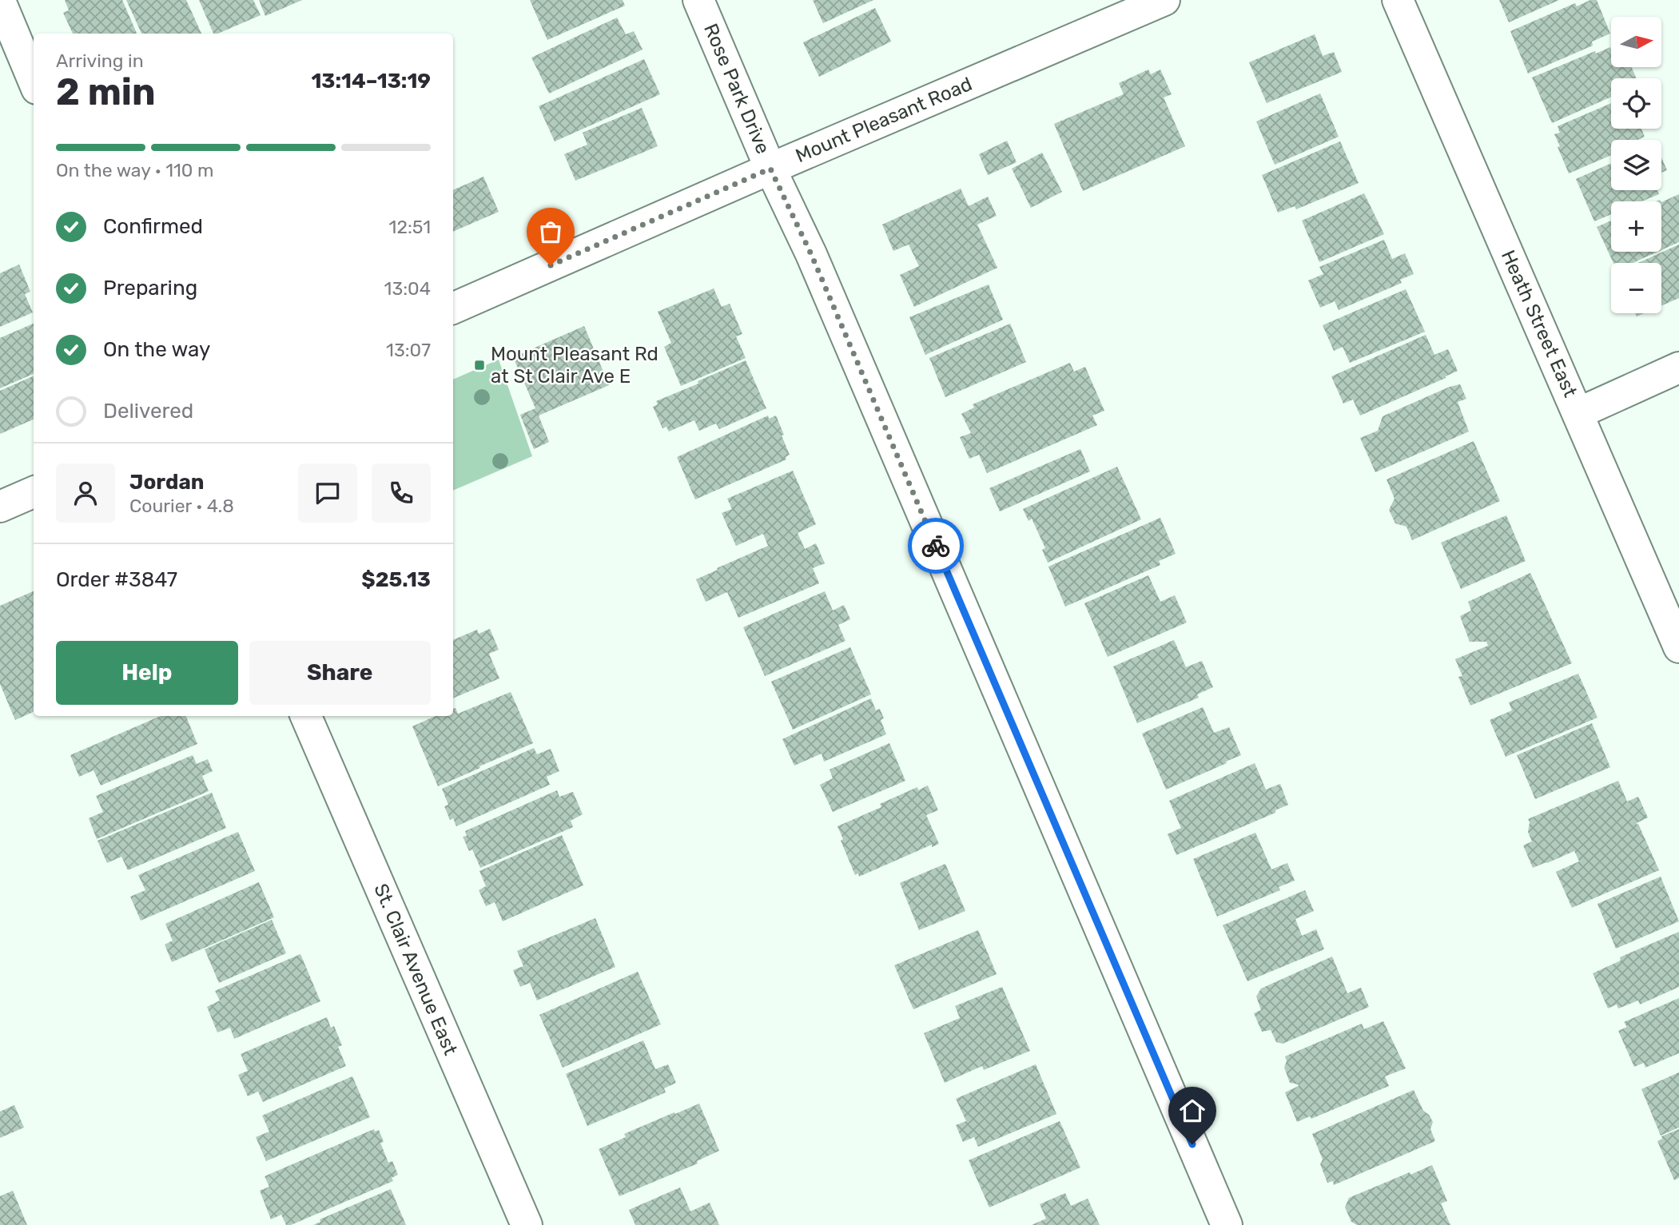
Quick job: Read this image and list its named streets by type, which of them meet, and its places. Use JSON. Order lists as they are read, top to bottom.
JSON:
{
  "streets": {
    "street": [
      "Rose Park Drive",
      "Mount Pleasant Road",
      "Heath Street East",
      "St. Clair Avenue East"
    ]
  },
  "crossings": [
    ["Rose Park Drive", "Mount Pleasant Road"]
  ],
  "places": {
    "transit": ["Mount Pleasant Rd at St Clair Ave E"]
  },
  "north": "right",
  "page": {
    "map_buttons": ["+", "−"],
    "heading": ["2 min", "Arriving in", "13:14–13:19"],
    "panel": [
      "Jordan",
      "Courier · 4.8",
      "Order #3847",
      "$25.13"
    ],
    "bar": "On the way · 110 m",
    "list": [
      ["Confirmed", "12:51"],
      ["Preparing", "13:04"],
      ["On the way", "13:07"],
      "Delivered"
    ],
    "buttons": ["Help", "Share"]
  }
}
